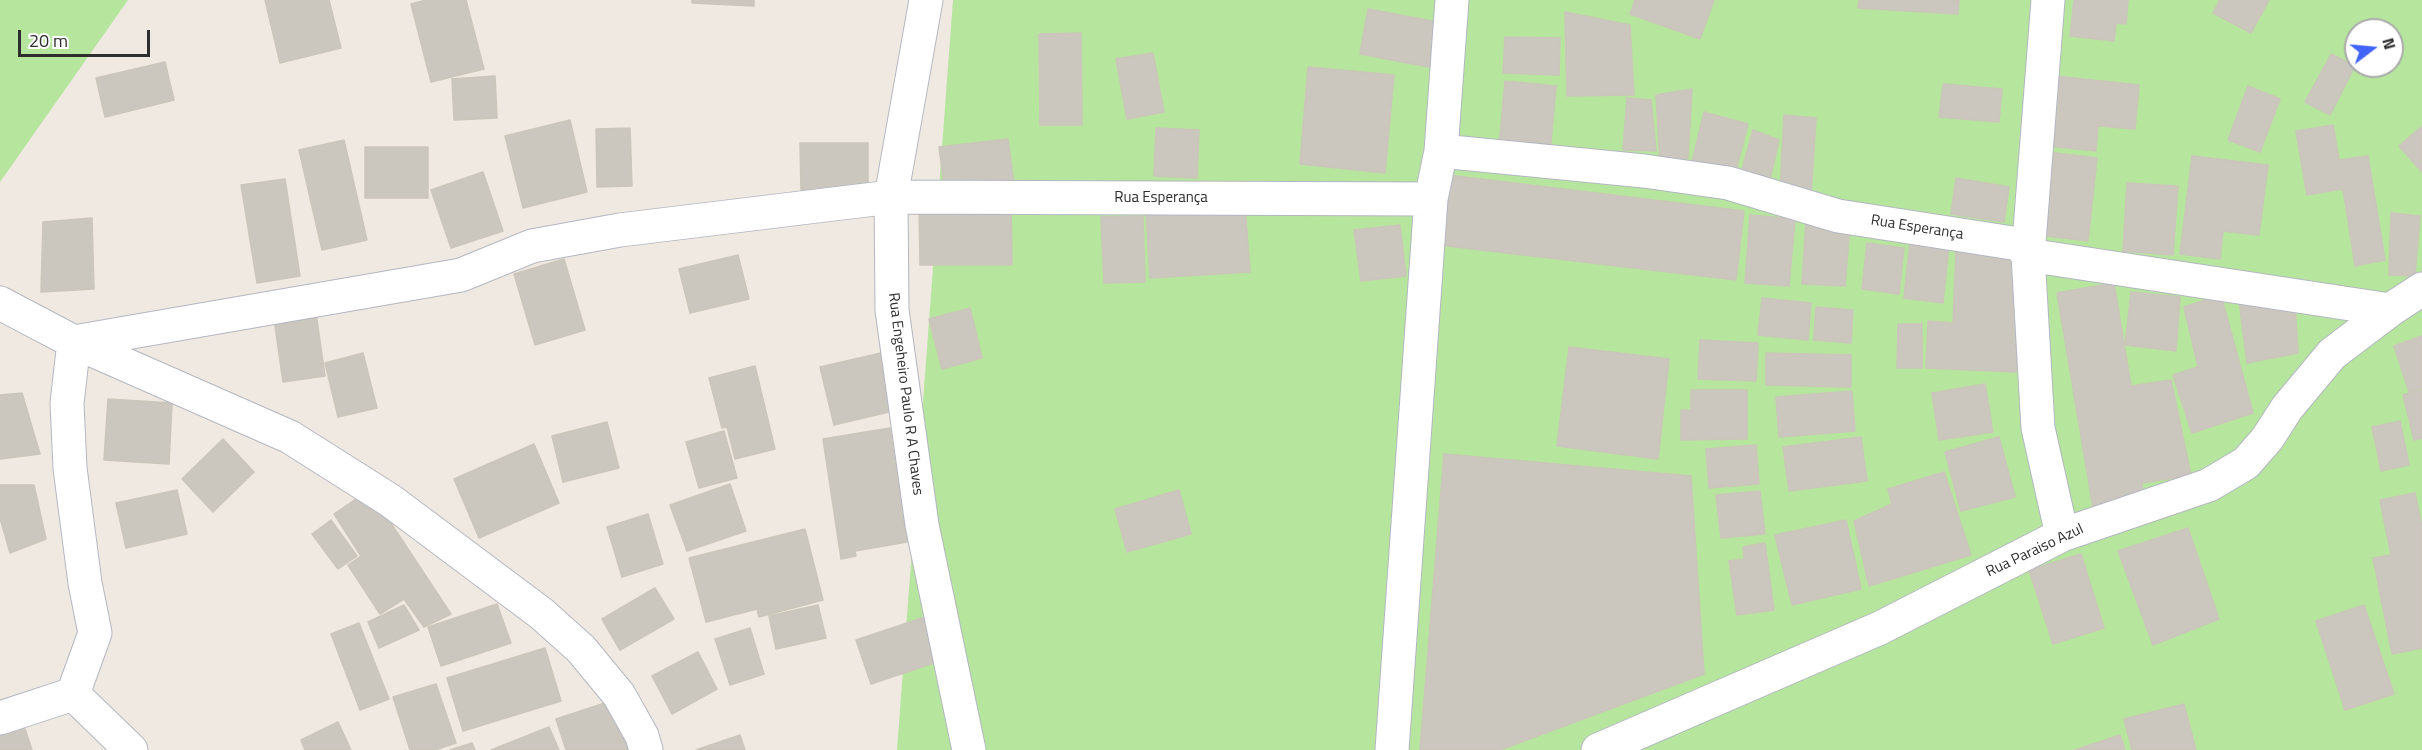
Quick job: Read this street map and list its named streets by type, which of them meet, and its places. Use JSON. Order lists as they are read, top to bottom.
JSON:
{
  "streets": {
    "street": ["Rua Esperança", "Rua Engeheiro Paulo R A Chaves", "Rua Paraiso Azul"]
  },
  "crossings": [
    ["Rua Esperança", "Rua Engeheiro Paulo R A Chaves"],
    ["Rua Esperança", "Rua Paraiso Azul"]
  ],
  "scale_bar": "20 m",
  "north": "right"
}
